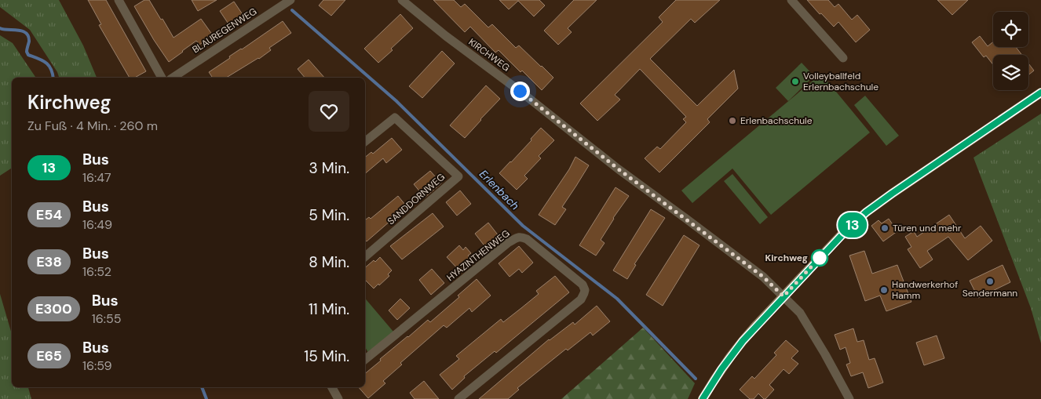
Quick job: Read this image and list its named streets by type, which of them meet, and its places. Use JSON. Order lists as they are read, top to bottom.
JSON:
{
  "streets": {
    "street": [
      "BLAUREGENWEG",
      "KIRCHWEG",
      "SANDDORNWEG",
      "HYAZINTHENWEG"
    ]
  },
  "water": ["Erlenbach"],
  "places": [
    "Volleyballfeld Erlernbachschule",
    "Erlenbachschule",
    "Türen und mehr",
    "Kirchweg",
    "Sendermann",
    "Handwerkerhof Hamm"
  ],
  "lines": ["bus line 13"],
  "page": {
    "on_map": "13",
    "heading": ["Kirchweg", "Zu Fuß · 4 Min. · 260 m"],
    "list": [
      {
        "mark": "13",
        "name": "Bus",
        "note": "16:47",
        "value": "3 Min."
      },
      {
        "mark": "E54",
        "name": "Bus",
        "note": "16:49",
        "value": "5 Min."
      },
      {
        "mark": "E38",
        "name": "Bus",
        "note": "16:52",
        "value": "8 Min."
      },
      {
        "mark": "E300",
        "name": "Bus",
        "note": "16:55",
        "value": "11 Min."
      },
      {
        "mark": "E65",
        "name": "Bus",
        "note": "16:59",
        "value": "15 Min."
      }
    ]
  }
}
